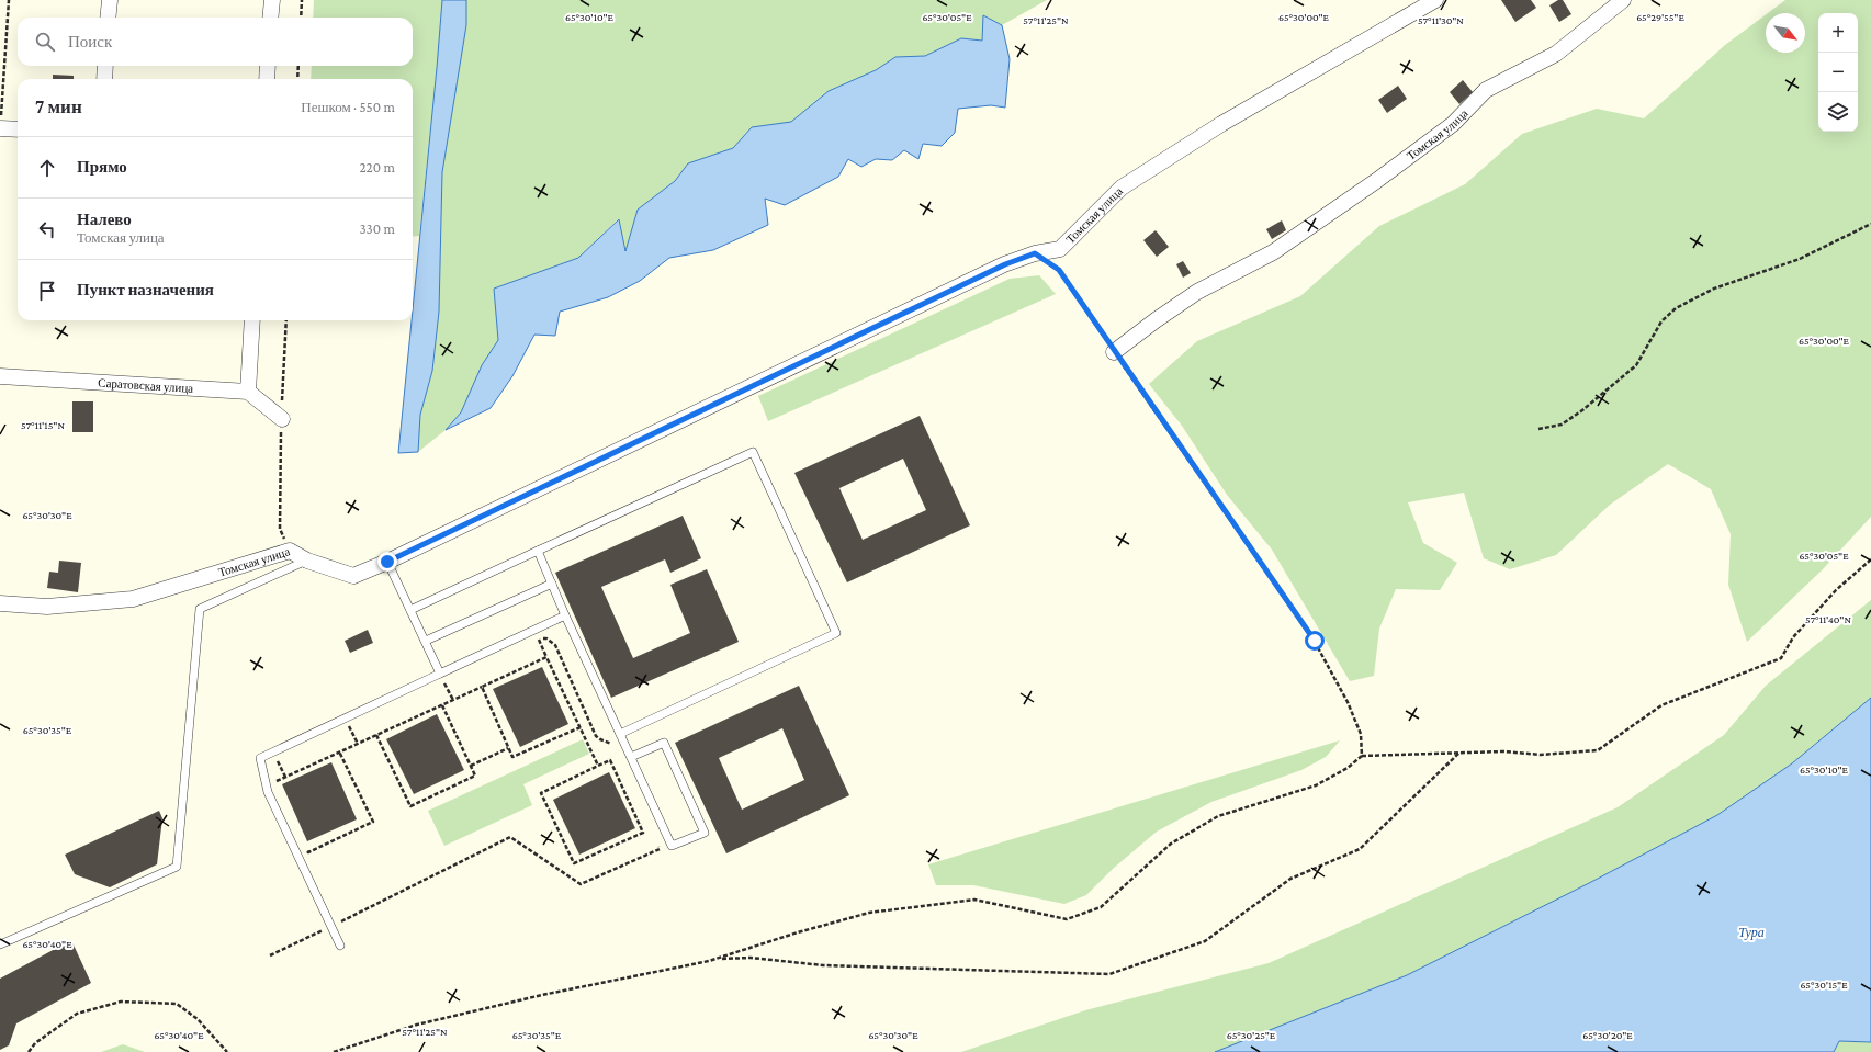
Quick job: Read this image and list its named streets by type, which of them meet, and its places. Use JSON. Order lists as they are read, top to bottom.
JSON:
{
  "streets": {
    "street": ["Томская улица", "Саратовская улица"]
  },
  "water": ["Тура"],
  "north": "bottom right",
  "page": {
    "map_buttons": ["+", "−"],
    "search": "Поиск",
    "heading": ["7 мин", "Пешком · 550 m"],
    "list": [
      ["Прямо", "220 m"],
      ["Налево", "Томская улица", "330 m"],
      "Пункт назначения"
    ]
  },
  "coordinates": [
    "65°30'10\"E",
    "65°30'05\"E",
    "65°30'00\"E",
    "65°29'55\"E",
    "57°11'25\"N",
    "57°11'30\"N",
    "57°11'15\"N",
    "65°30'30\"E",
    "57°11'40\"N",
    "65°30'35\"E",
    "65°30'40\"E",
    "65°30'15\"E",
    "65°30'25\"E",
    "65°30'20\"E"
  ]
}
